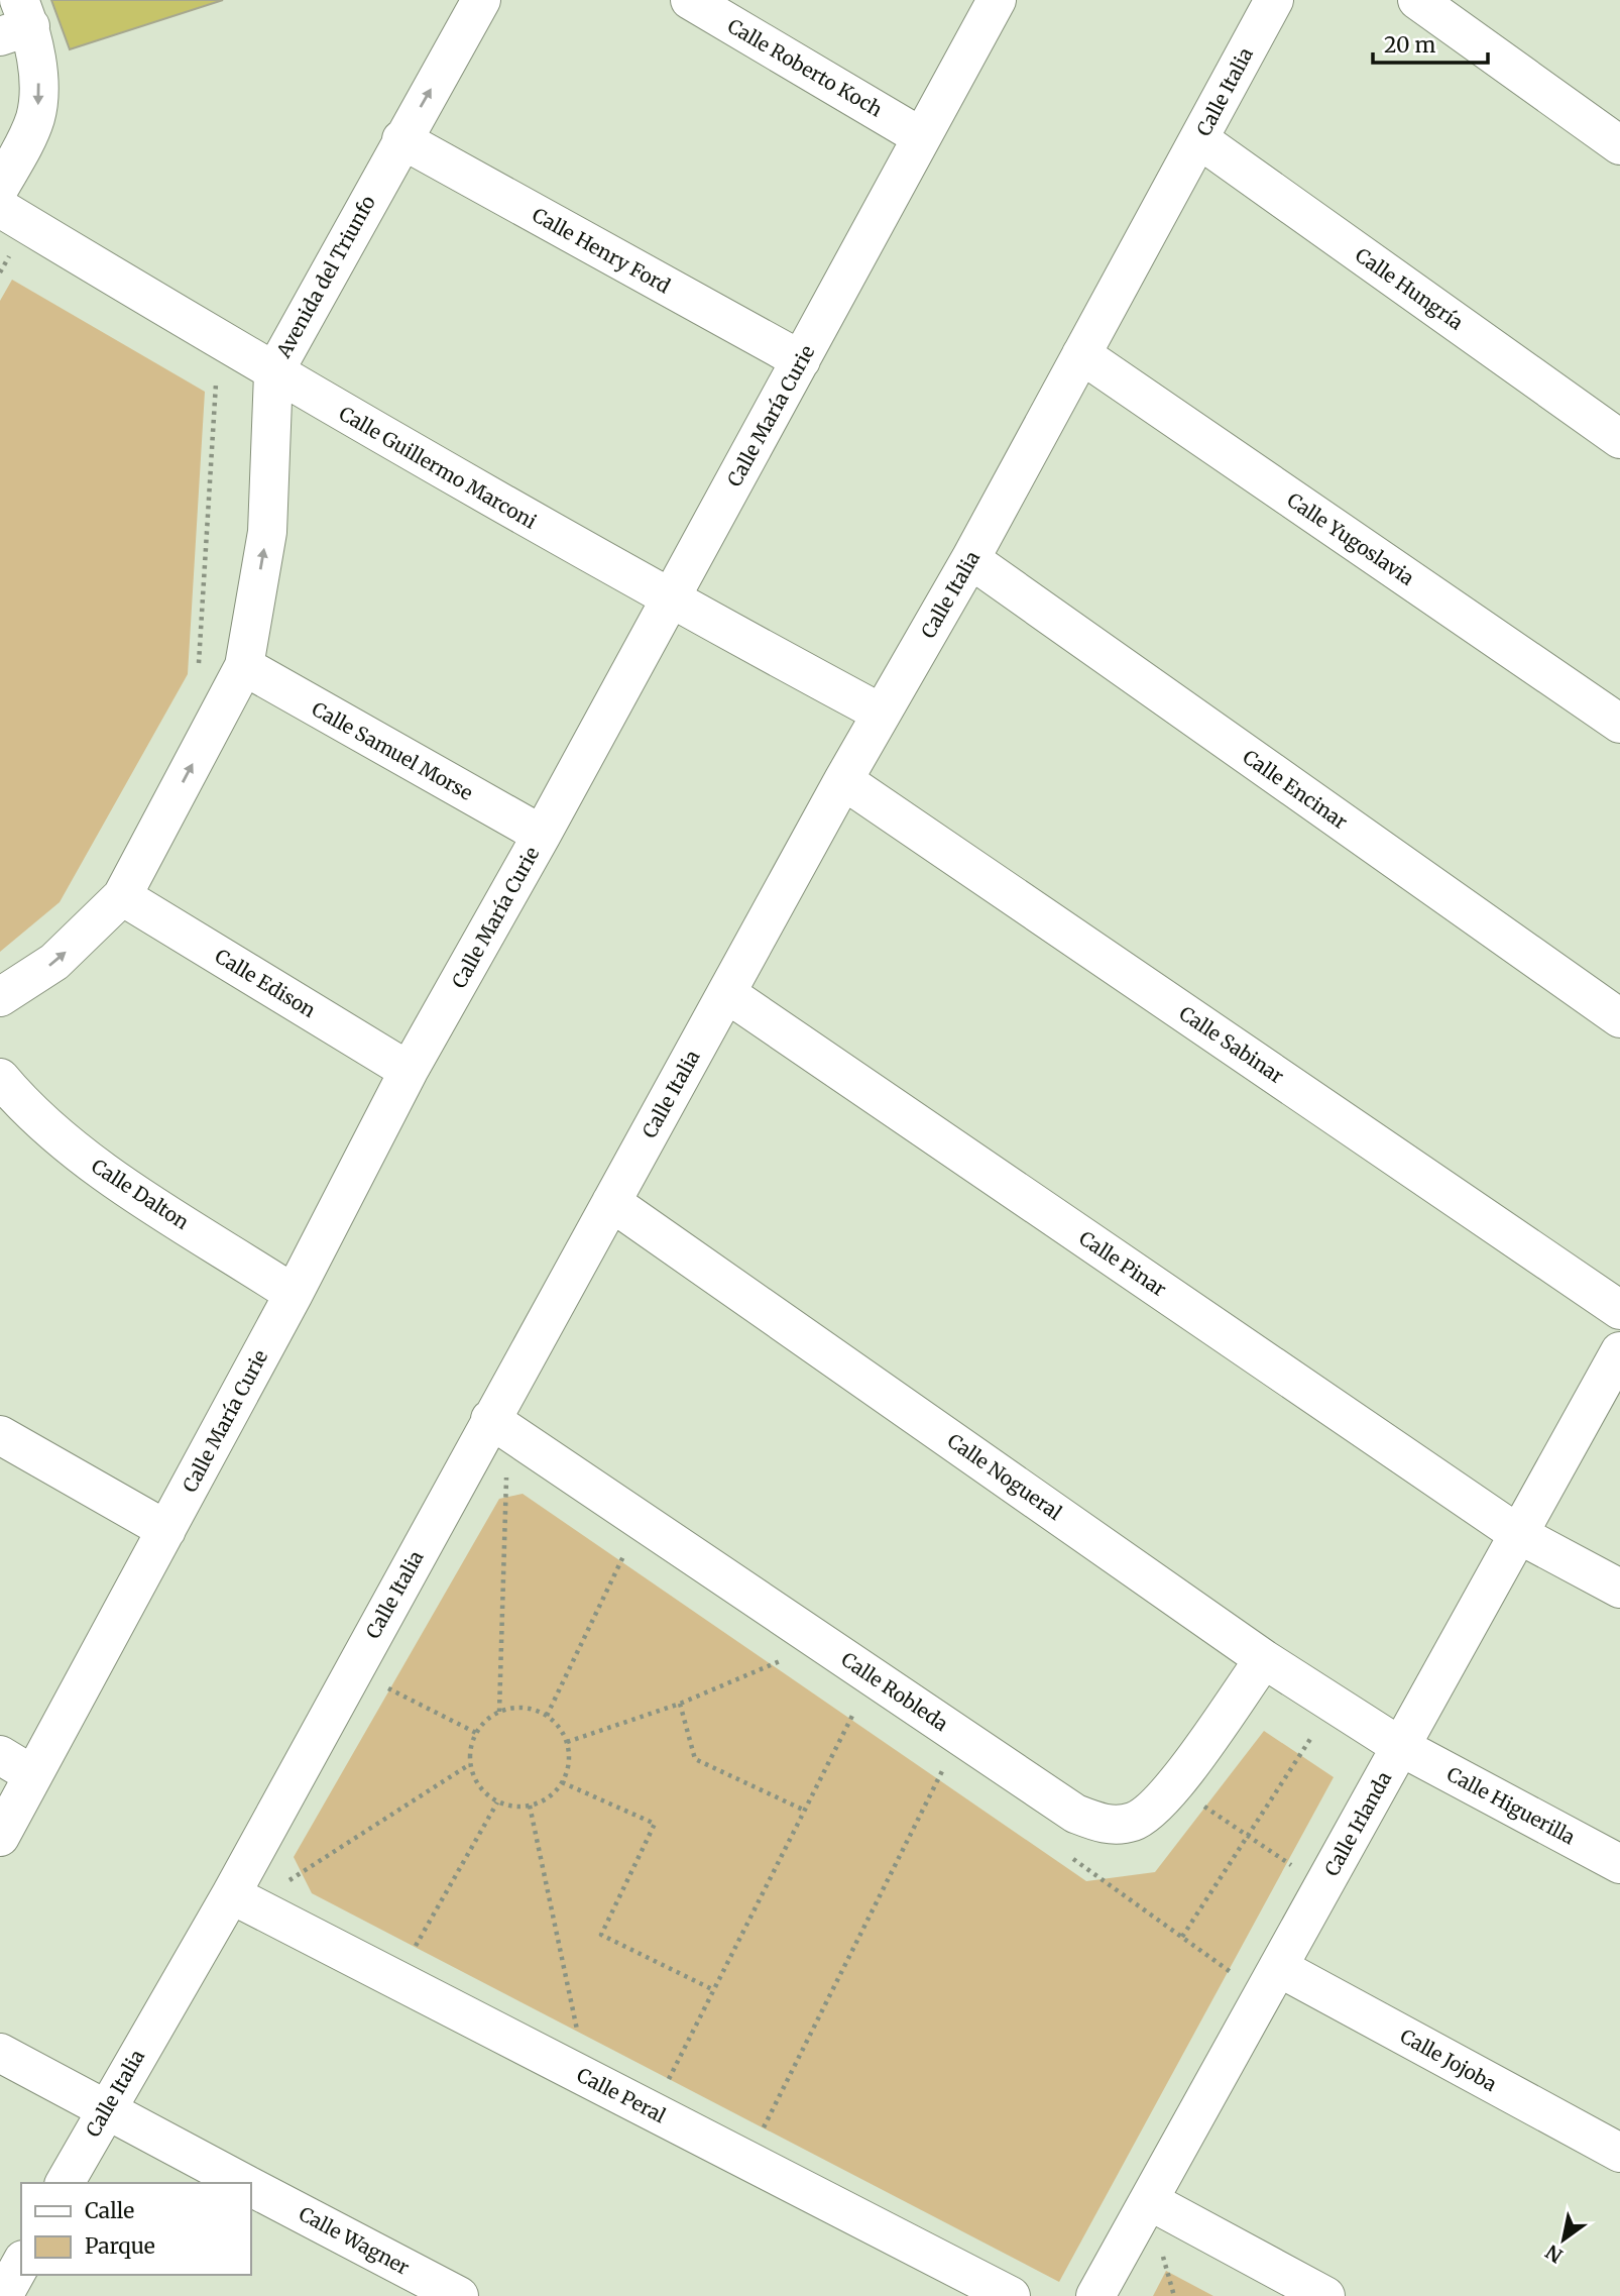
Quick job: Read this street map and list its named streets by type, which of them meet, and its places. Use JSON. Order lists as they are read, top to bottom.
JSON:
{
  "streets": {
    "street": [
      "Calle Roberto Koch",
      "Calle Italia",
      "Calle Henry Ford",
      "Avenida del Triunfo",
      "Calle Hungría",
      "Calle María Curie",
      "Calle Guillermo Marconi",
      "Calle Yugoslavia",
      "Calle Samuel Morse",
      "Calle Encinar",
      "Calle Edison",
      "Calle Sabinar",
      "Calle Dalton",
      "Calle Pinar",
      "Calle Nogueral",
      "Calle Robleda",
      "Calle Higuerilla",
      "Calle Irlanda",
      "Calle Jojoba",
      "Calle Peral",
      "Calle Wagner"
    ]
  },
  "crossings": [
    ["Calle Roberto Koch", "Calle María Curie"],
    ["Calle Italia", "Calle Hungría"],
    ["Calle Italia", "Calle Guillermo Marconi"],
    ["Calle Italia", "Calle Yugoslavia"],
    ["Calle Italia", "Calle Encinar"],
    ["Calle Italia", "Calle Sabinar"],
    ["Calle Italia", "Calle Pinar"],
    ["Calle Italia", "Calle Nogueral"],
    ["Calle Italia", "Calle Robleda"],
    ["Calle Italia", "Calle Peral"],
    ["Calle Italia", "Calle Wagner"],
    ["Calle Henry Ford", "Avenida del Triunfo"],
    ["Calle Henry Ford", "Calle María Curie"],
    ["Avenida del Triunfo", "Calle Guillermo Marconi"],
    ["Avenida del Triunfo", "Calle Samuel Morse"],
    ["Avenida del Triunfo", "Calle Edison"],
    ["Calle María Curie", "Calle Guillermo Marconi"],
    ["Calle María Curie", "Calle Samuel Morse"],
    ["Calle María Curie", "Calle Edison"],
    ["Calle María Curie", "Calle Dalton"],
    ["Calle Pinar", "Calle Irlanda"],
    ["Calle Nogueral", "Calle Robleda"],
    ["Calle Nogueral", "Calle Higuerilla"],
    ["Calle Nogueral", "Calle Irlanda"],
    ["Calle Higuerilla", "Calle Irlanda"],
    ["Calle Irlanda", "Calle Jojoba"]
  ],
  "one_way": ["Avenida del Triunfo"],
  "legend": ["Calle", "Parque"],
  "scale_bar": "20 m",
  "north": "bottom left"
}
